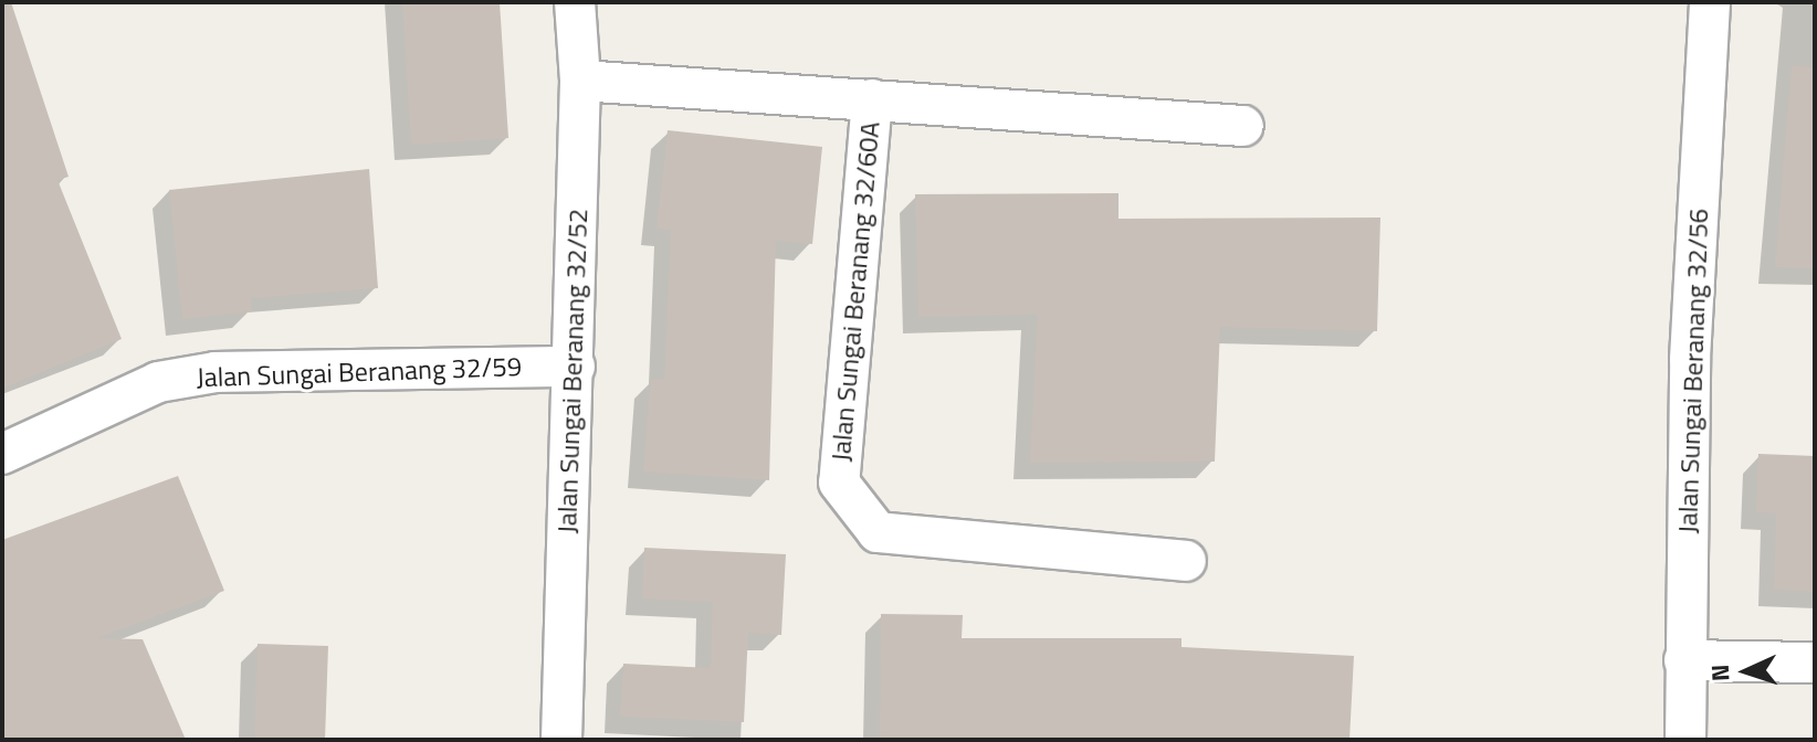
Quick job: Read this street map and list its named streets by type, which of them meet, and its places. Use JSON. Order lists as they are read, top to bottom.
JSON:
{
  "streets": {
    "street": [
      "Jalan Sungai Beranang 32/60A",
      "Jalan Sungai Beranang 32/52",
      "Jalan Sungai Beranang 32/56",
      "Jalan Sungai Beranang 32/59"
    ]
  },
  "crossings": [
    ["Jalan Sungai Beranang 32/52", "Jalan Sungai Beranang 32/59"]
  ],
  "north": "left"
}
